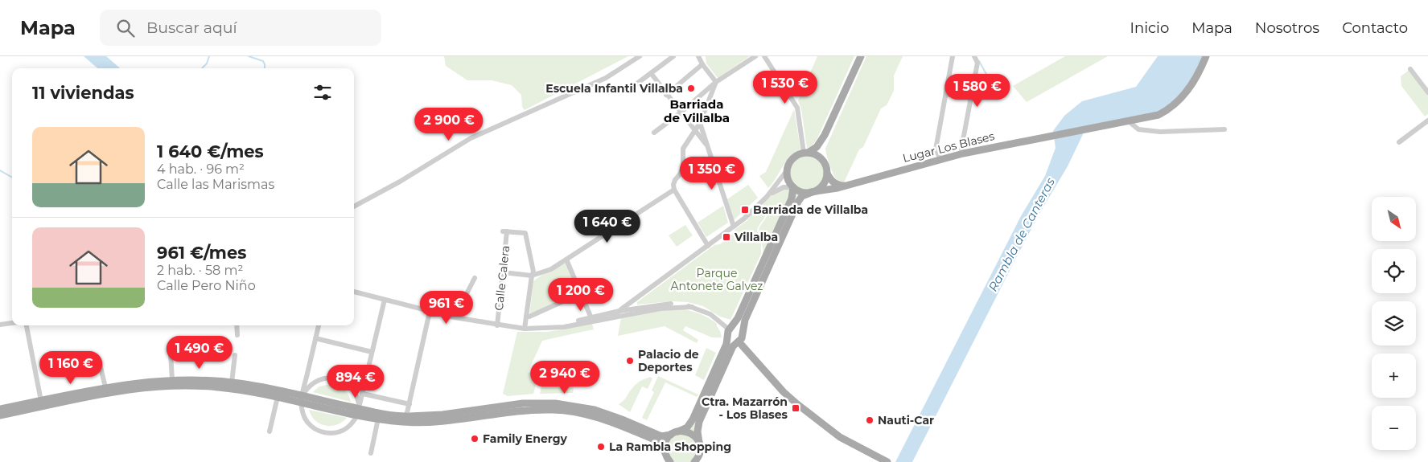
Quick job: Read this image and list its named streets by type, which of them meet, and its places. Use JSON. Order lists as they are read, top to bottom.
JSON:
{
  "streets": {
    "main road": ["Lugar Los Blases"],
    "street": ["Calle Calera"]
  },
  "districts": ["Barriada de Villalba"],
  "water": ["Rambla de Canteras"],
  "parks": ["Parque Antonete Galvez"],
  "places": {
    "other": [
      "Escuela Infantil Villalba",
      "Palacio de Deportes",
      "Nauti-Car",
      "Family Energy",
      "La Rambla Shopping"
    ],
    "transit": ["Barriada de Villalba", "Villalba", "Ctra. Mazarrón - Los Blases"]
  },
  "north": "bottom right",
  "page": {
    "header": "Mapa",
    "search": "Buscar aquí",
    "nav": [
      "Inicio",
      "Mapa",
      "Nosotros",
      "Contacto"
    ],
    "heading": "11 viviendas",
    "price": [
      "1 530 €",
      "1 580 €",
      "2 900 €",
      "1 350 €",
      "1 640 €",
      "1 200 €",
      "961 €",
      "1 490 €",
      "1 160 €",
      "2 940 €",
      "894 €"
    ],
    "list": [
      {
        "name": "1 640 €/mes",
        "note": "4 hab. · 96 m² · Calle las Marismas"
      },
      {
        "name": "961 €/mes",
        "note": "2 hab. · 58 m² · Calle Pero Niño"
      }
    ],
    "map_buttons": ["+", "−"]
  }
}
